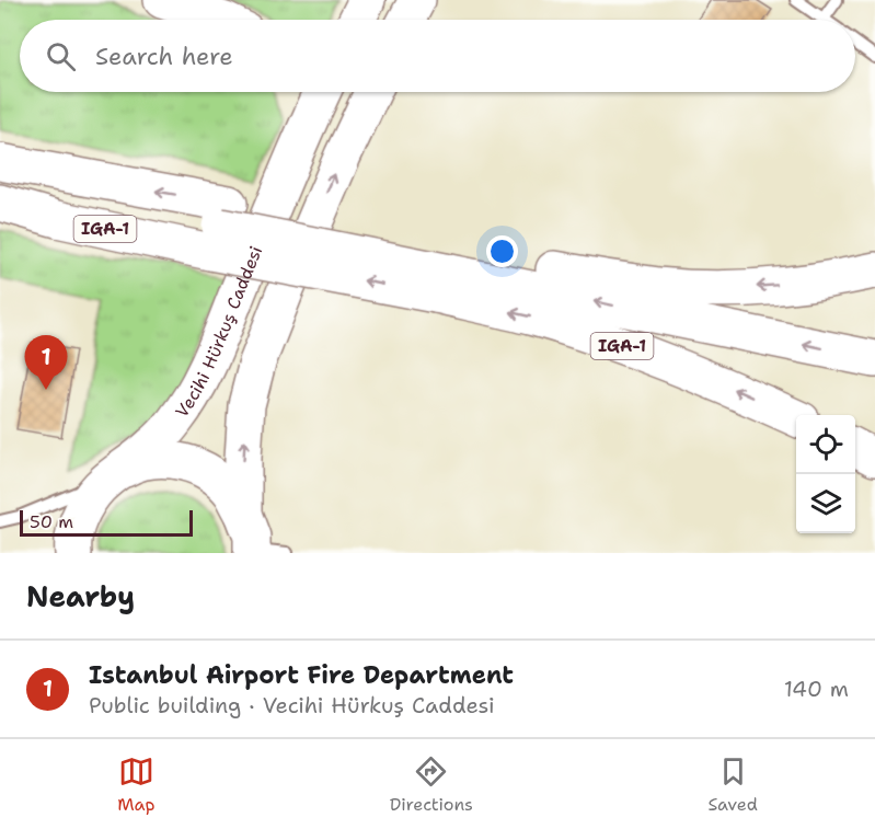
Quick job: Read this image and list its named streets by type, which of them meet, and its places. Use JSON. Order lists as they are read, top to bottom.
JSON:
{
  "streets": {
    "main road": ["IGA-1", "Vecihi Hürkuş Caddesi"]
  },
  "scale_bar": "50 m",
  "page": {
    "search": "Search here",
    "pins": "1",
    "scale": "50 m",
    "heading": "Nearby",
    "list": [
      {
        "mark": "1",
        "name": "Istanbul Airport Fire Department",
        "note": "Public building · Vecihi Hürkuş Caddesi",
        "value": "140 m"
      }
    ],
    "nav": ["Map", "Directions", "Saved"]
  }
}
